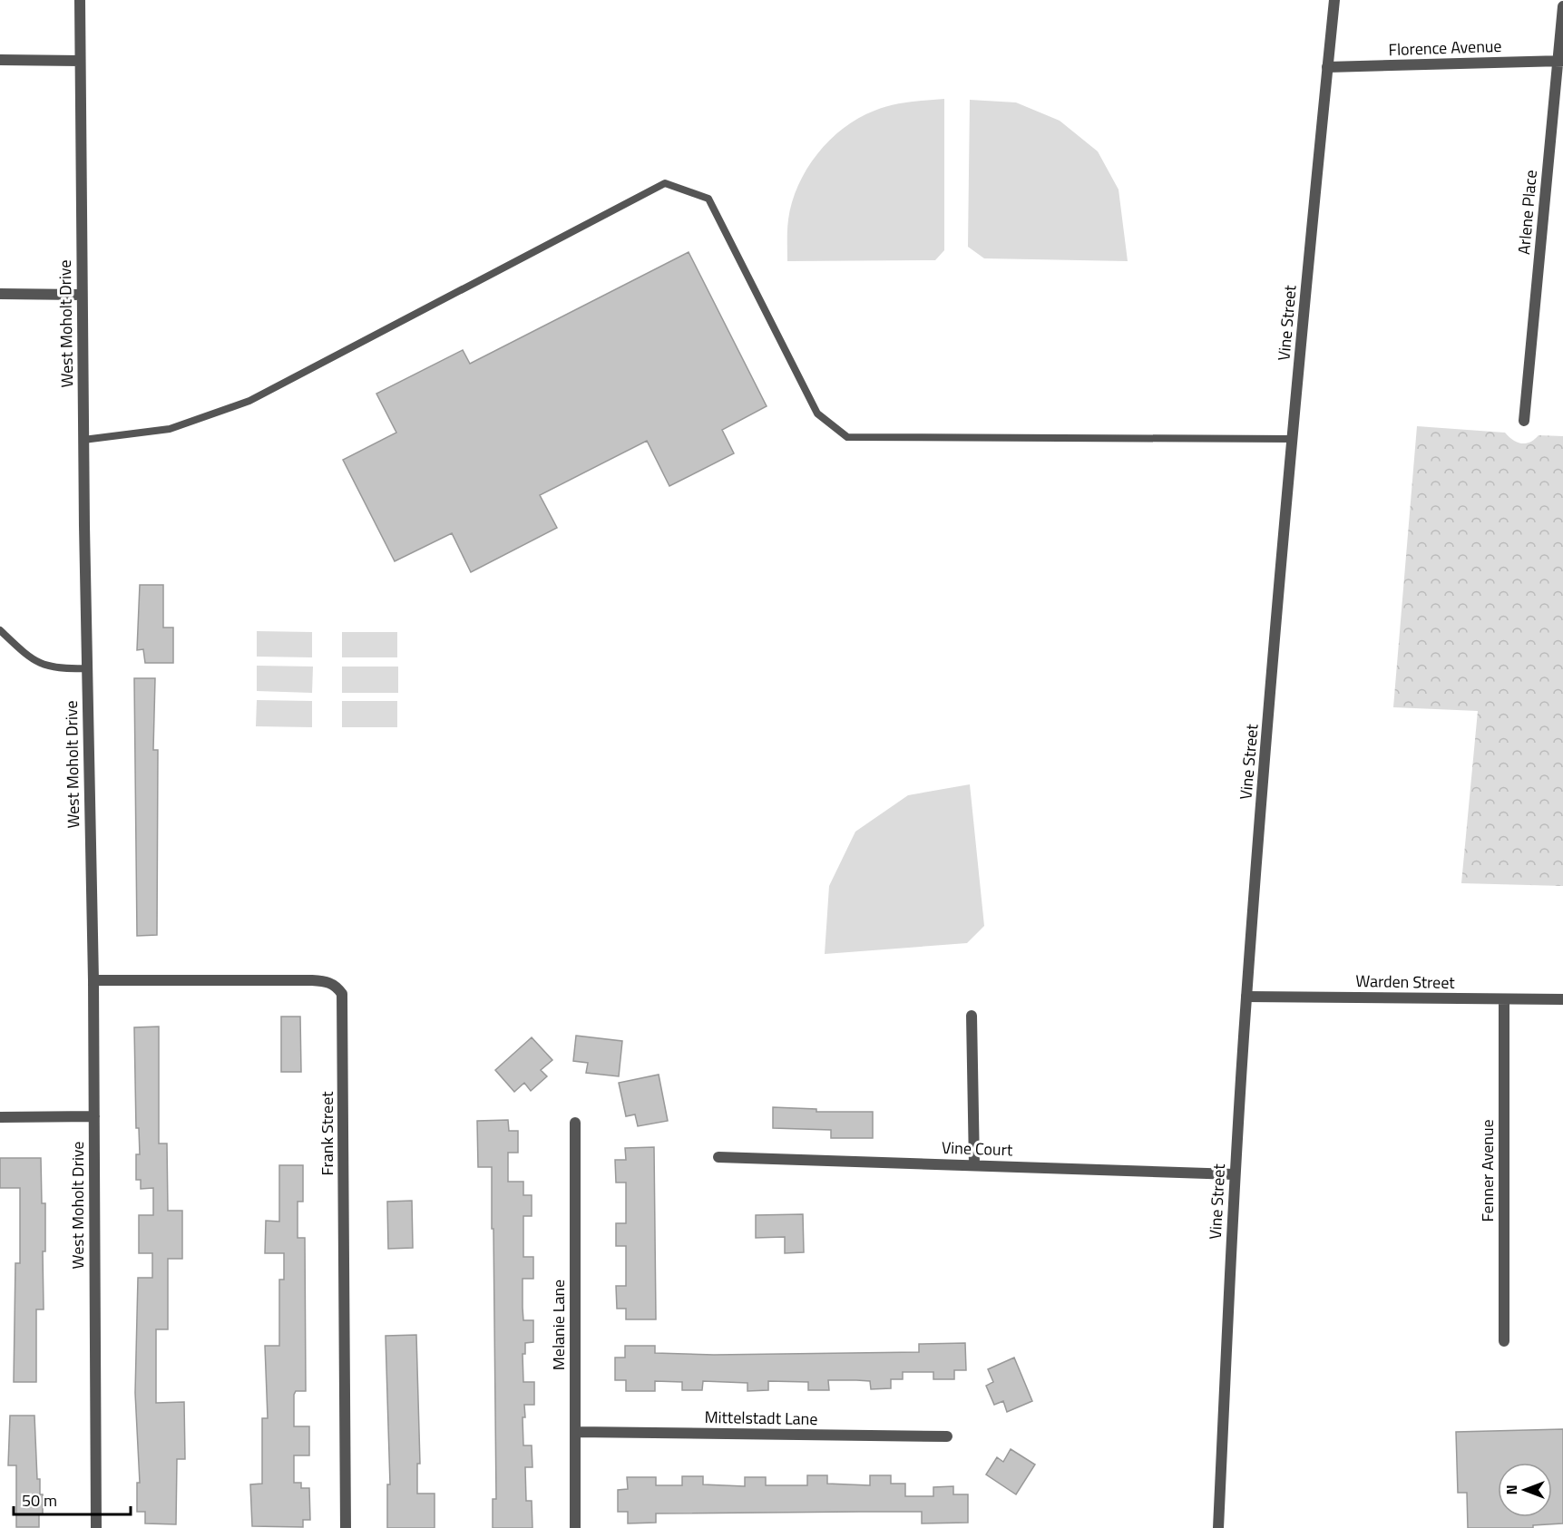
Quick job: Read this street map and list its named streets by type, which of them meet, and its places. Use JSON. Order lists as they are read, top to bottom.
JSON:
{
  "streets": {
    "street": [
      "Florence Avenue",
      "Arlene Place",
      "Vine Street",
      "West Moholt Drive",
      "Warden Street",
      "Frank Street",
      "Vine Court",
      "Fenner Avenue",
      "Melanie Lane",
      "Mittelstadt Lane"
    ]
  },
  "crossings": [
    ["Florence Avenue", "Arlene Place"],
    ["Florence Avenue", "Vine Street"],
    ["Vine Street", "Warden Street"],
    ["Vine Street", "Vine Court"],
    ["West Moholt Drive", "Frank Street"],
    ["Warden Street", "Fenner Avenue"],
    ["Melanie Lane", "Mittelstadt Lane"]
  ],
  "scale_bar": "50 m",
  "north": "left"
}
